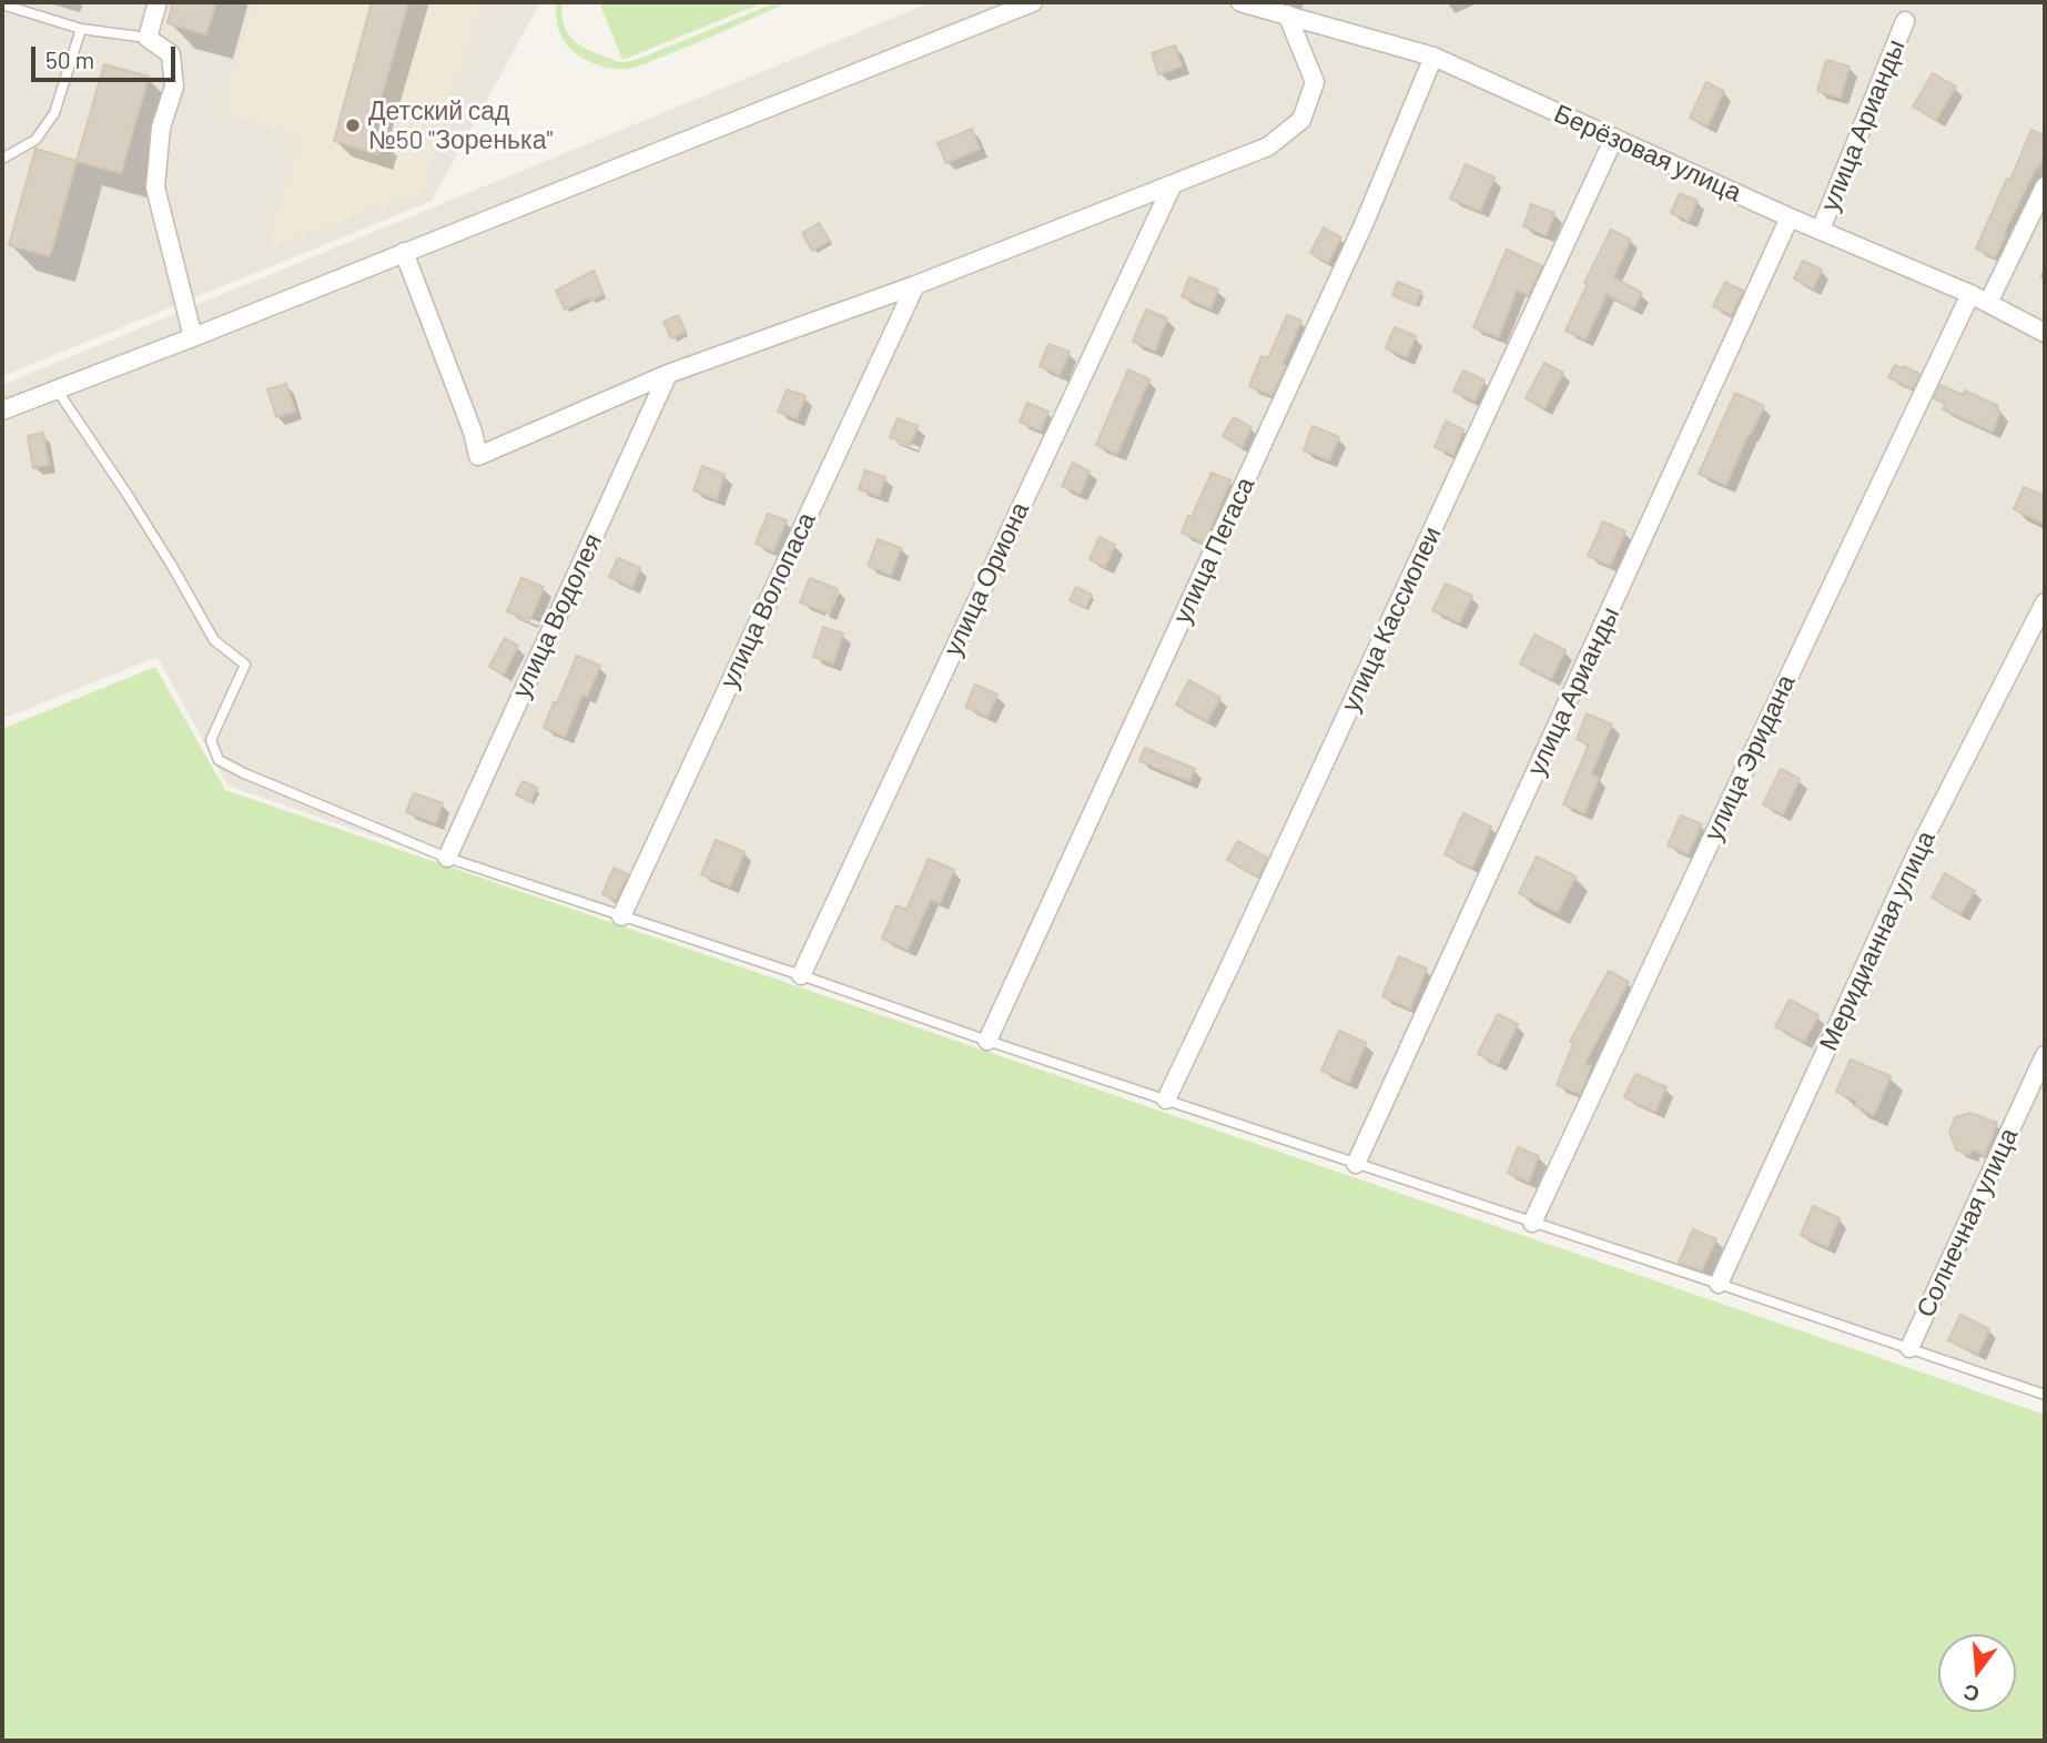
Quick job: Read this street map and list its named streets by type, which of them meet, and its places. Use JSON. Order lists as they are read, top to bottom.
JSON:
{
  "streets": {
    "street": [
      "улица Арианды",
      "Берёзовая улица",
      "улица Пегаса",
      "улица Ориона",
      "улица Волопаса",
      "улица Водолея",
      "улица Кассиопеи",
      "улица Эридана",
      "Меридианная улица",
      "Солнечная улица"
    ]
  },
  "crossings": [
    ["улица Арианды", "Берёзовая улица"],
    ["Берёзовая улица", "улица Пегаса"],
    ["Берёзовая улица", "улица Кассиопеи"],
    ["Берёзовая улица", "улица Эридана"]
  ],
  "places": ["Детский сад №50 \"Зоренька\""],
  "scale_bar": "50 m",
  "north": "bottom"
}
